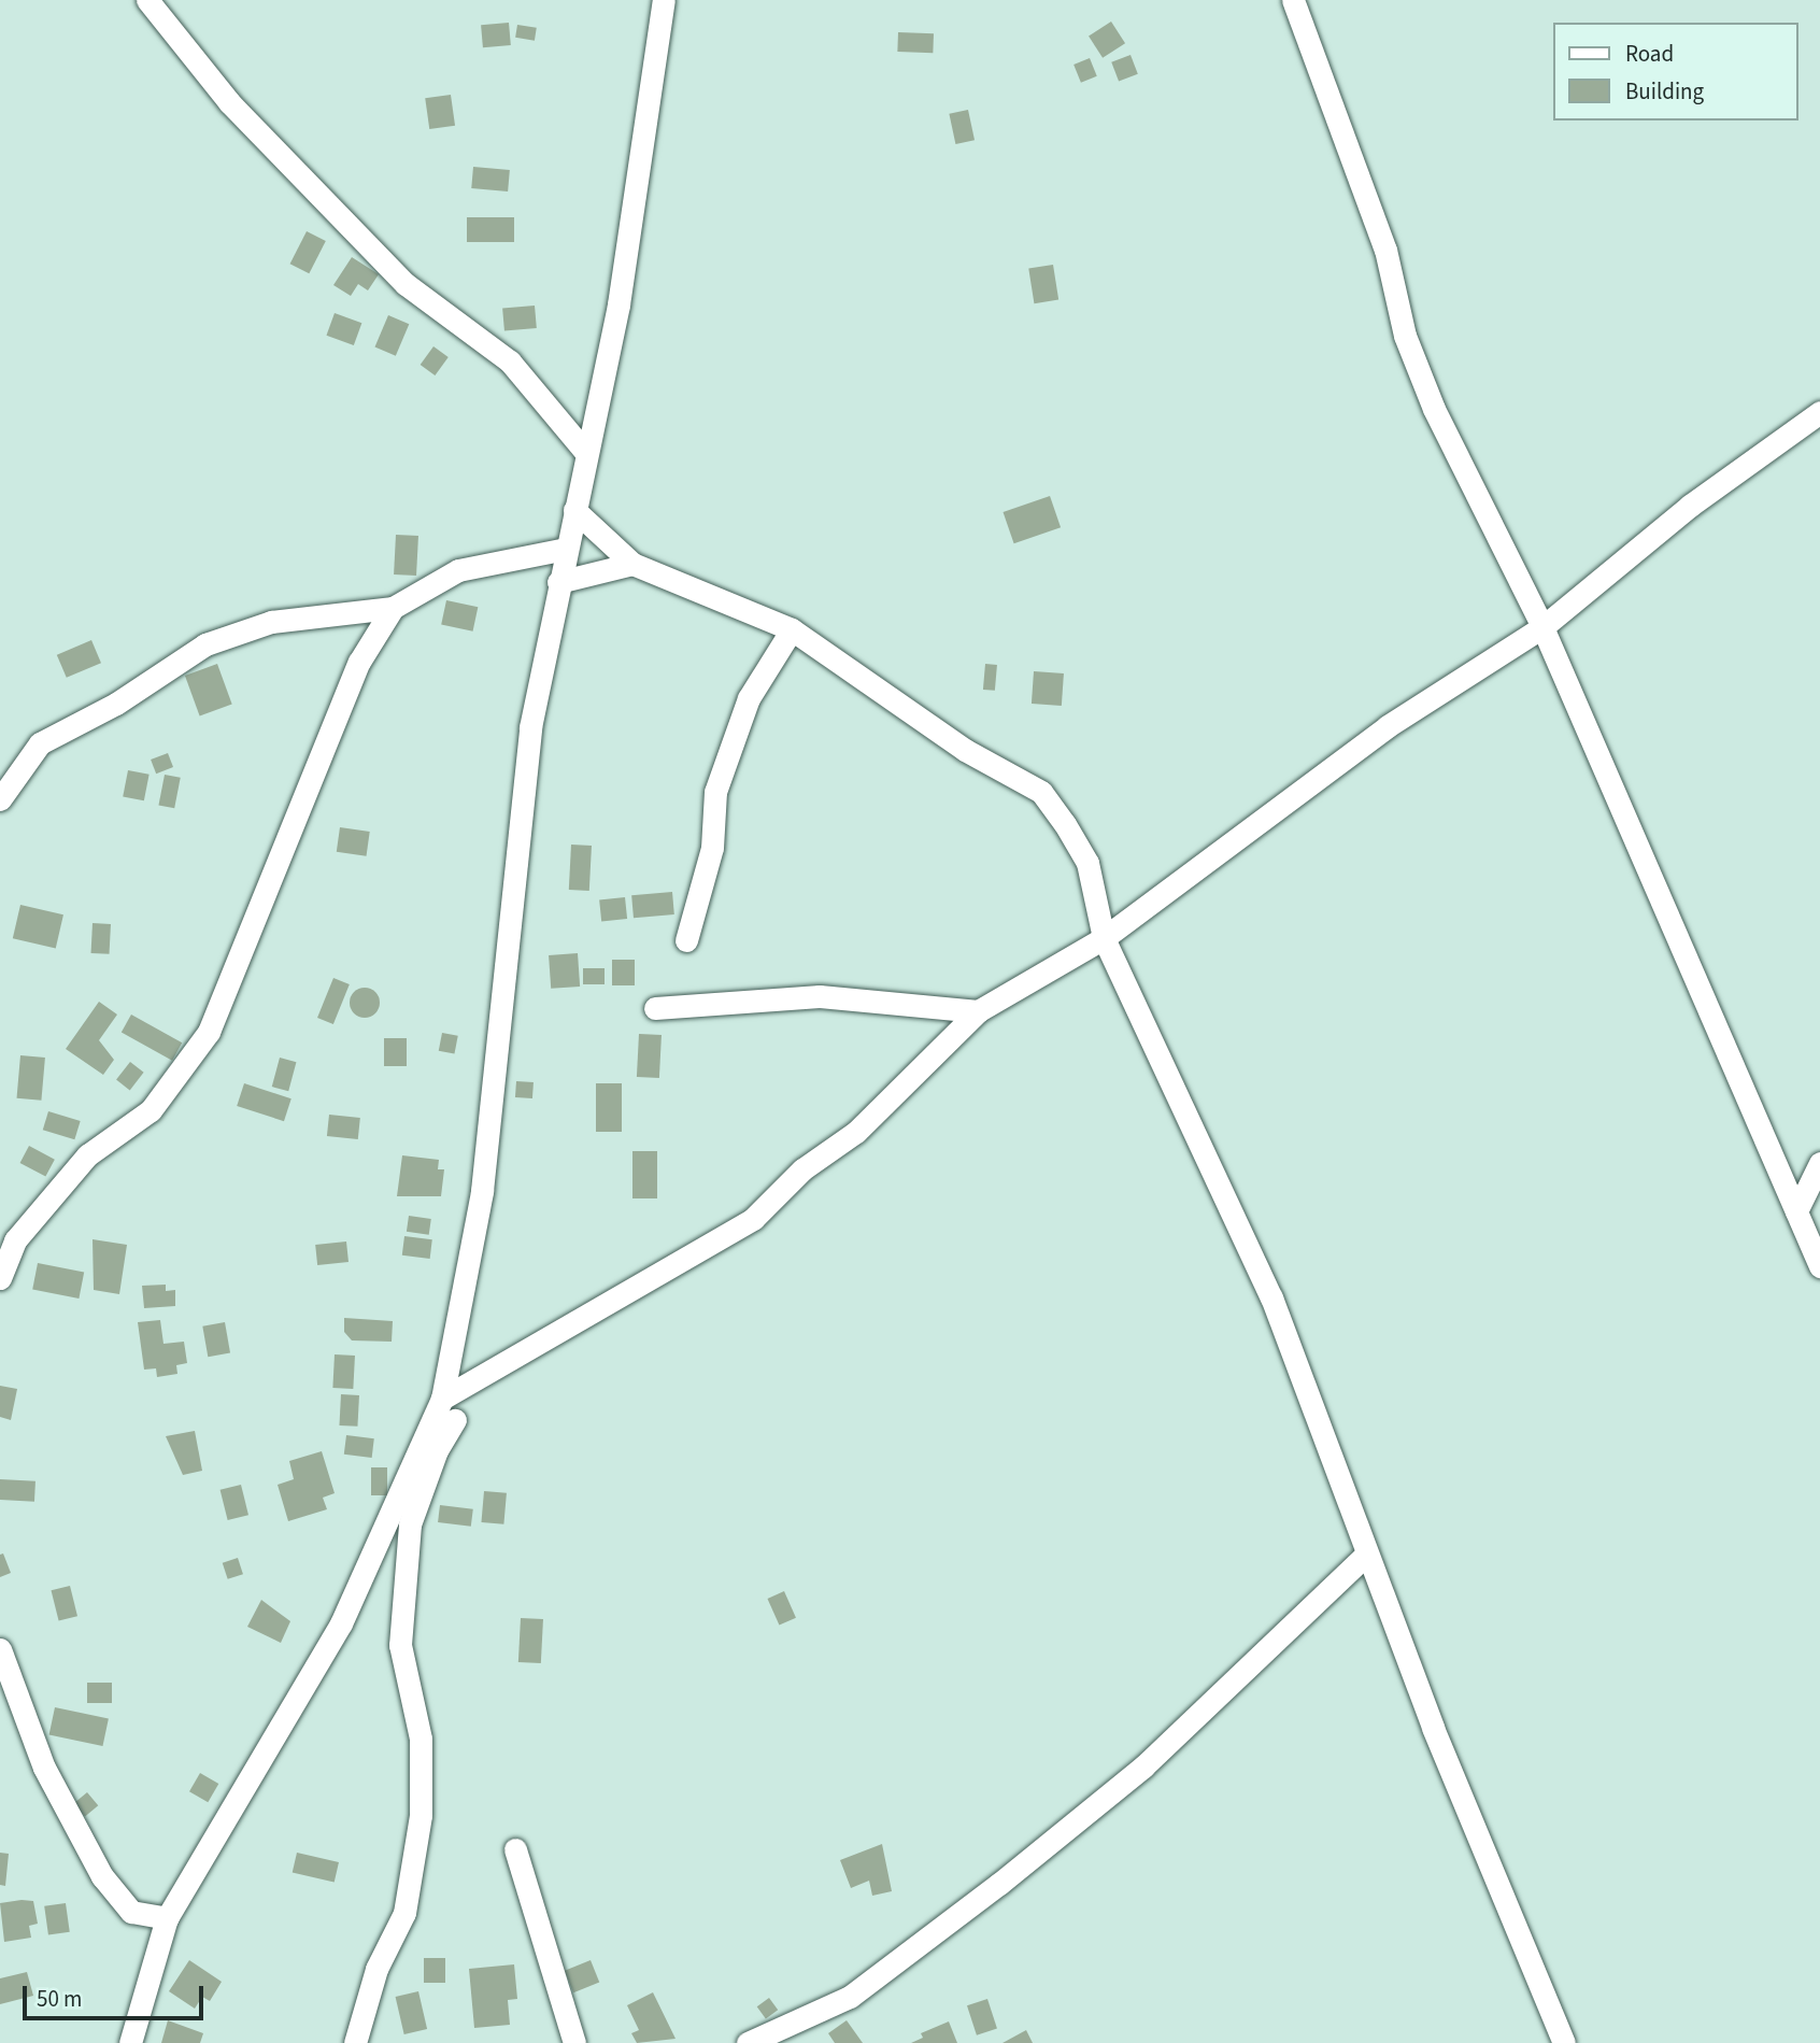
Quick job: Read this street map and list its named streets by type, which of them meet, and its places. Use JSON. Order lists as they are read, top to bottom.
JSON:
{
  "legend": ["Road", "Building"],
  "scale_bar": "50 m"
}
